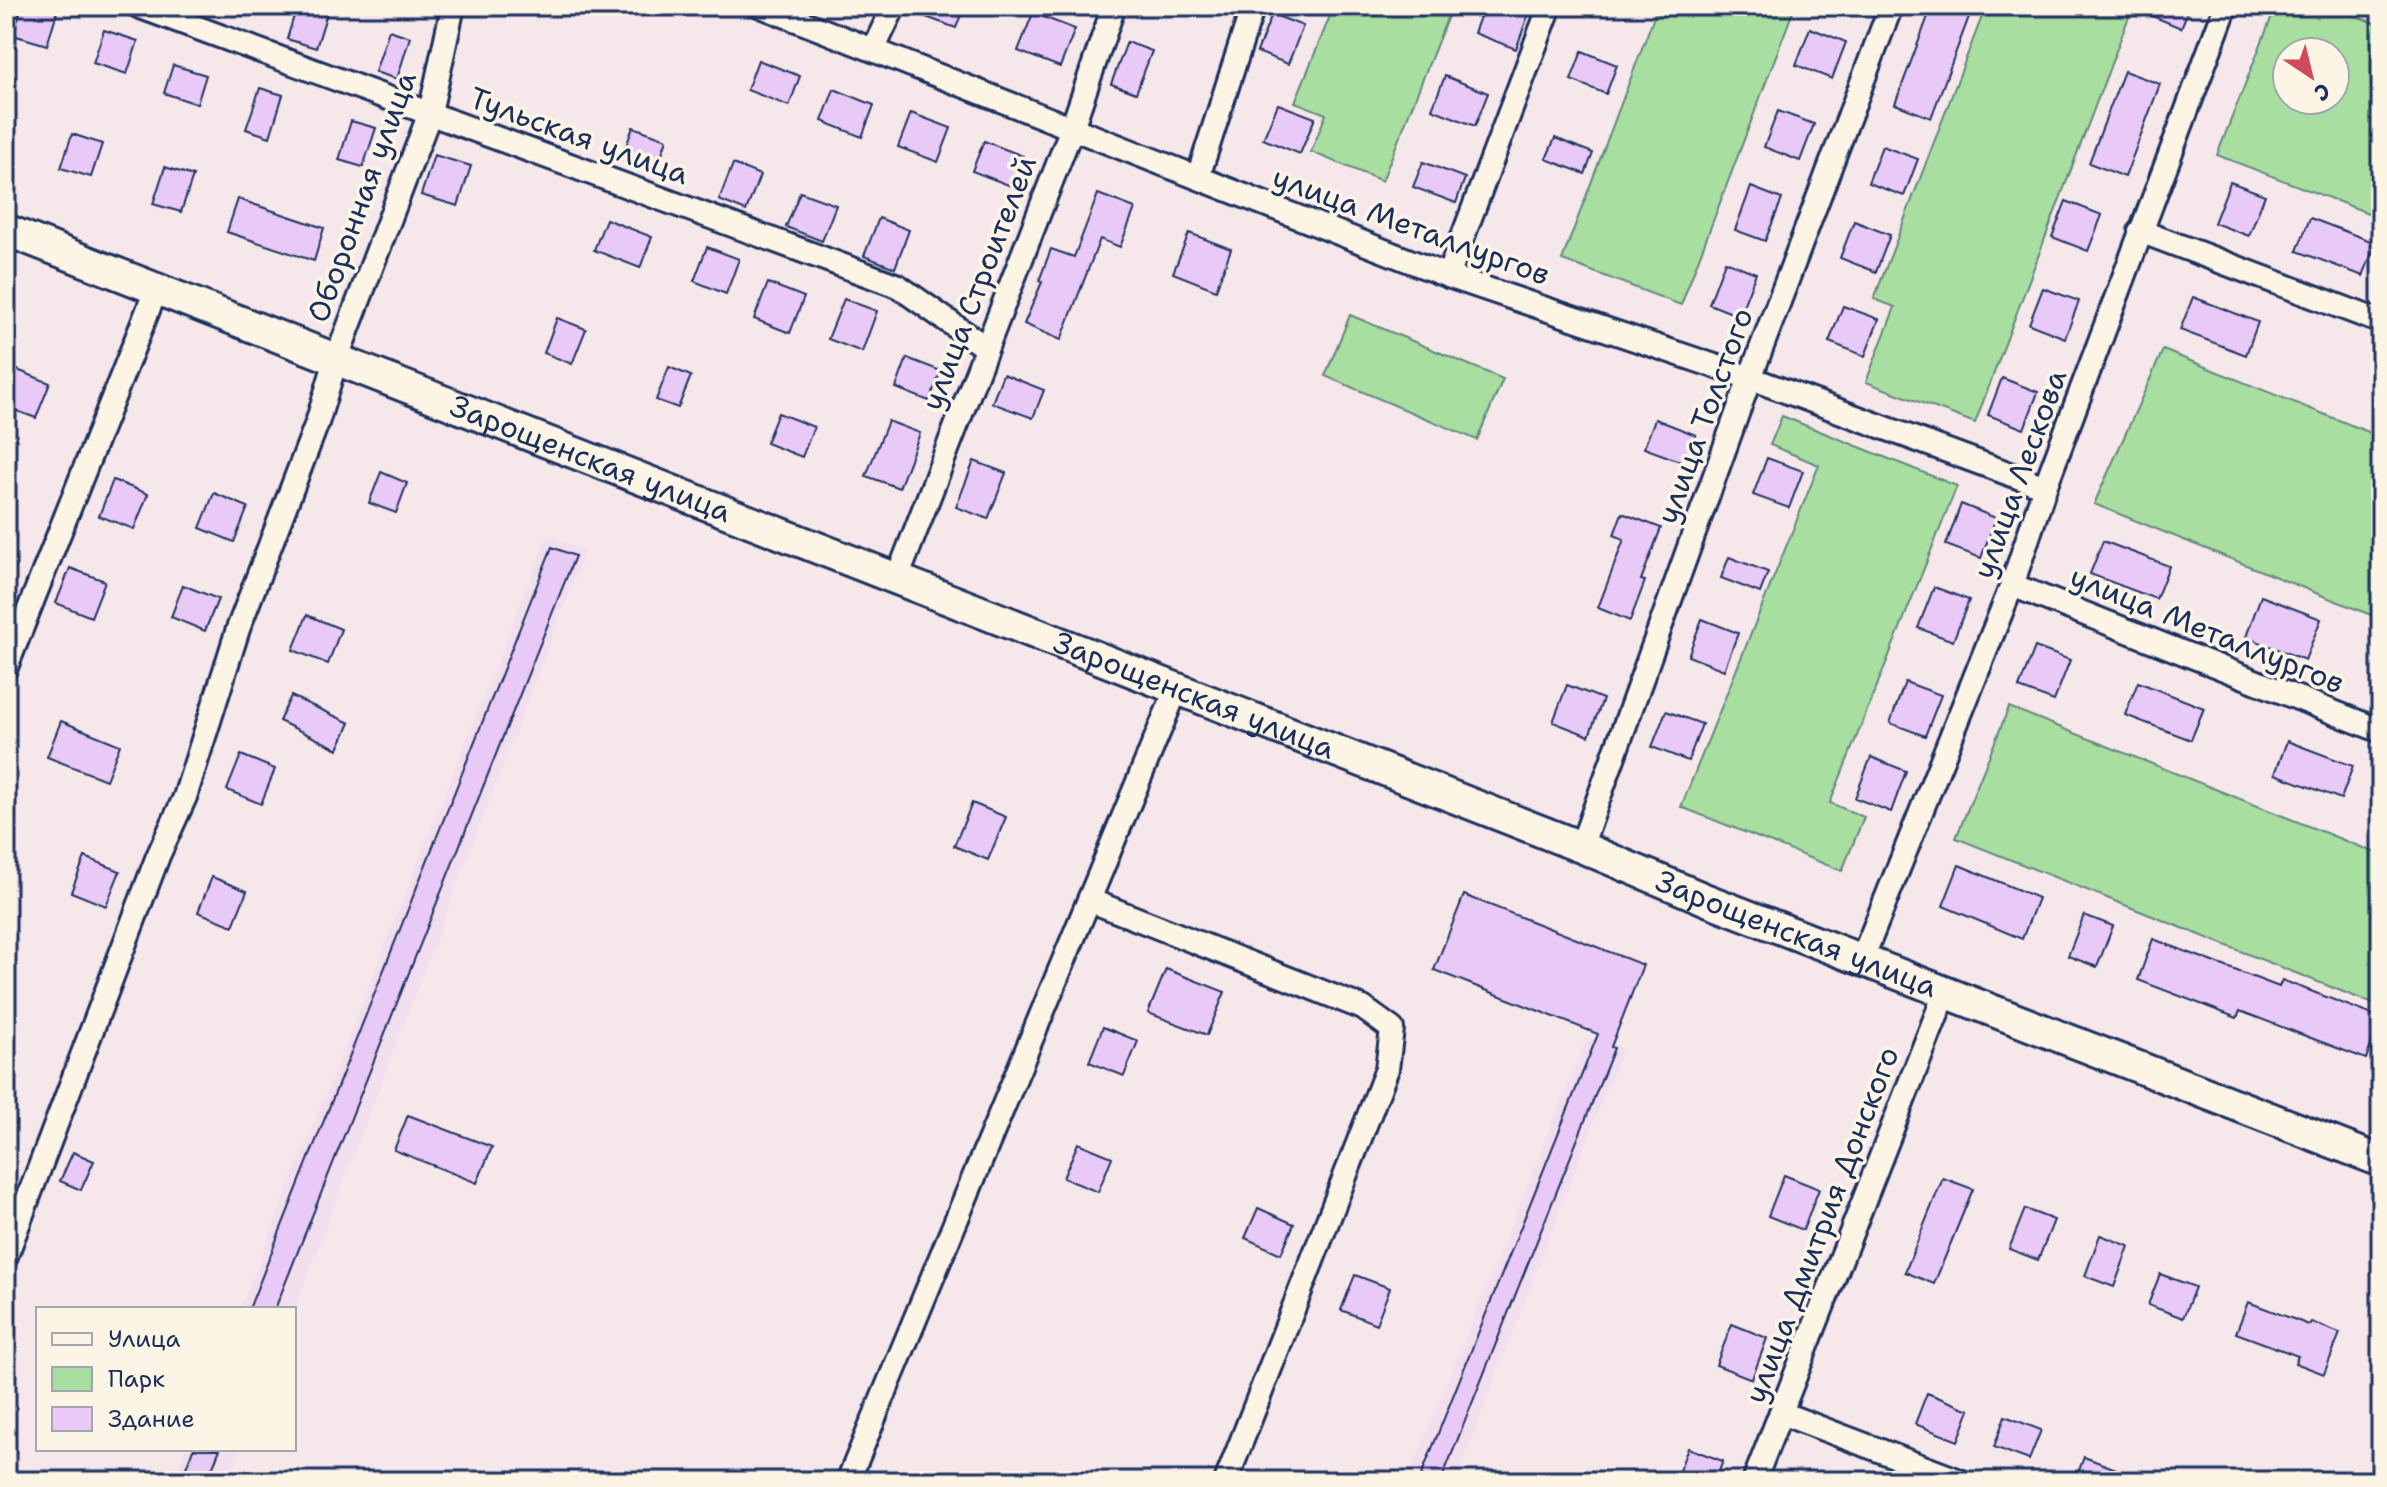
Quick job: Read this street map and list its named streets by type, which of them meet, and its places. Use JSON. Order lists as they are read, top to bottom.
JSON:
{
  "streets": {
    "street": [
      "Тульская улица",
      "Оборонная улица",
      "улица Металлургов",
      "улица Строителей",
      "улица Толстого",
      "Зарощенская улица",
      "улица Лескова",
      "улица Дмитрия Донского"
    ]
  },
  "crossings": [
    ["Тульская улица", "Оборонная улица"],
    ["Тульская улица", "улица Строителей"],
    ["Оборонная улица", "Зарощенская улица"],
    ["улица Металлургов", "улица Строителей"],
    ["улица Металлургов", "улица Толстого"],
    ["улица Металлургов", "улица Лескова"],
    ["улица Строителей", "Зарощенская улица"],
    ["улица Толстого", "Зарощенская улица"],
    ["Зарощенская улица", "улица Лескова"],
    ["Зарощенская улица", "улица Дмитрия Донского"]
  ],
  "legend": ["Улица", "Парк", "Здание"],
  "north": "bottom right"
}
